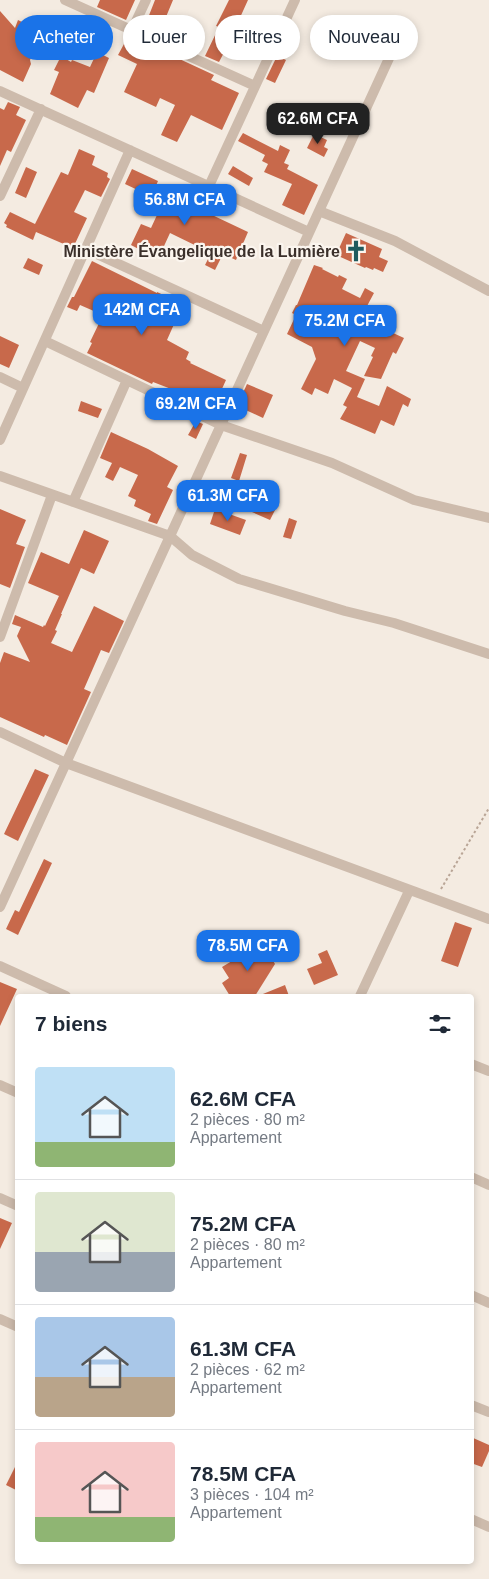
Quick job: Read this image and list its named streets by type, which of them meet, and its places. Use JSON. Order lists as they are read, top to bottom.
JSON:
{
  "places": {
    "church": ["Ministère Évangelique de la Lumière"]
  },
  "page": {
    "chip": [
      "Acheter",
      "Louer",
      "Filtres",
      "Nouveau"
    ],
    "price": [
      "62.6M CFA",
      "56.8M CFA",
      "142M CFA",
      "75.2M CFA",
      "69.2M CFA",
      "61.3M CFA",
      "78.5M CFA"
    ],
    "heading": "7 biens",
    "list": [
      {
        "name": "62.6M CFA",
        "note": "2 pièces · 80 m² · Appartement"
      },
      {
        "name": "75.2M CFA",
        "note": "2 pièces · 80 m² · Appartement"
      },
      {
        "name": "61.3M CFA",
        "note": "2 pièces · 62 m² · Appartement"
      },
      {
        "name": "78.5M CFA",
        "note": "3 pièces · 104 m² · Appartement"
      }
    ]
  }
}
